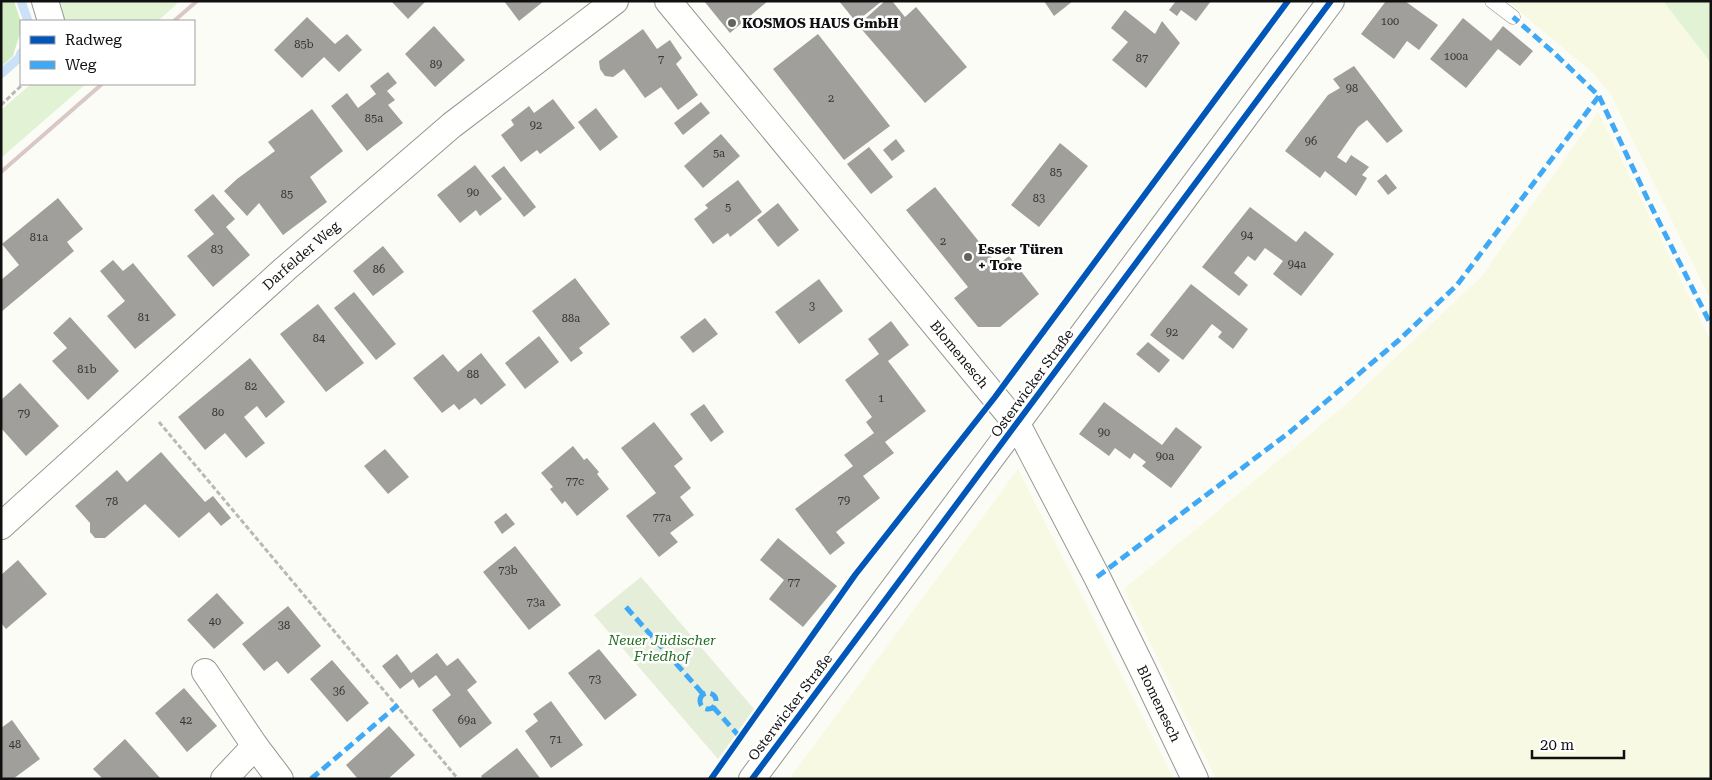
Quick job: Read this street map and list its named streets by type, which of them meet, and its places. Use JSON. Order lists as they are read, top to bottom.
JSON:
{
  "streets": {
    "street": ["Darfelder Weg", "Blomenesch", "Osterwicker Straße"]
  },
  "crossings": [
    ["Blomenesch", "Osterwicker Straße"]
  ],
  "parks": ["Neuer Jüdischer Friedhof"],
  "places": ["KOSMOS HAUS GmbH", "Esser Türen + Tore"],
  "house_numbers": [
    "100",
    "85b",
    "100a",
    "87",
    "7",
    "89",
    "98",
    "2",
    "85a",
    "92",
    "96",
    "5a",
    "85",
    "90",
    "85",
    "83",
    "5",
    "94",
    "81a",
    "2",
    "83",
    "94a",
    "86",
    "3",
    "81",
    "88a",
    "92",
    "84",
    "81b",
    "88",
    "82",
    "1",
    "80",
    "79",
    "90",
    "90a",
    "77c",
    "79",
    "78",
    "77a",
    "73b",
    "77",
    "73a",
    "40",
    "38",
    "73",
    "36",
    "42",
    "69a",
    "71",
    "48"
  ],
  "legend": ["Radweg", "Weg"],
  "scale_bar": "20 m"
}
